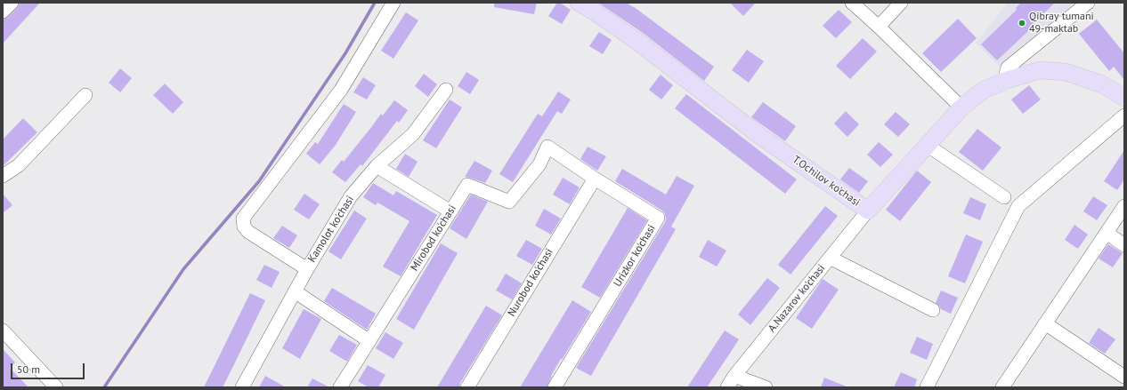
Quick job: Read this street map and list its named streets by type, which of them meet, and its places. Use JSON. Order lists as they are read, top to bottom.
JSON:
{
  "streets": {
    "main road": ["T.Ochilov ko'chasi"],
    "street": [
      "Kamolot ko'chasi",
      "Mirobod ko'chasi",
      "Urizkor ko'chasi",
      "Nurobod ko'chasi",
      "A.Nazarov ko'chasi"
    ]
  },
  "crossings": [
    ["T.Ochilov ko'chasi", "A.Nazarov ko'chasi"],
    ["Mirobod ko'chasi", "Urizkor ko'chasi"],
    ["Urizkor ko'chasi", "Nurobod ko'chasi"]
  ],
  "places": ["Qibray tumani 49-maktab"],
  "scale_bar": "50 m"
}
